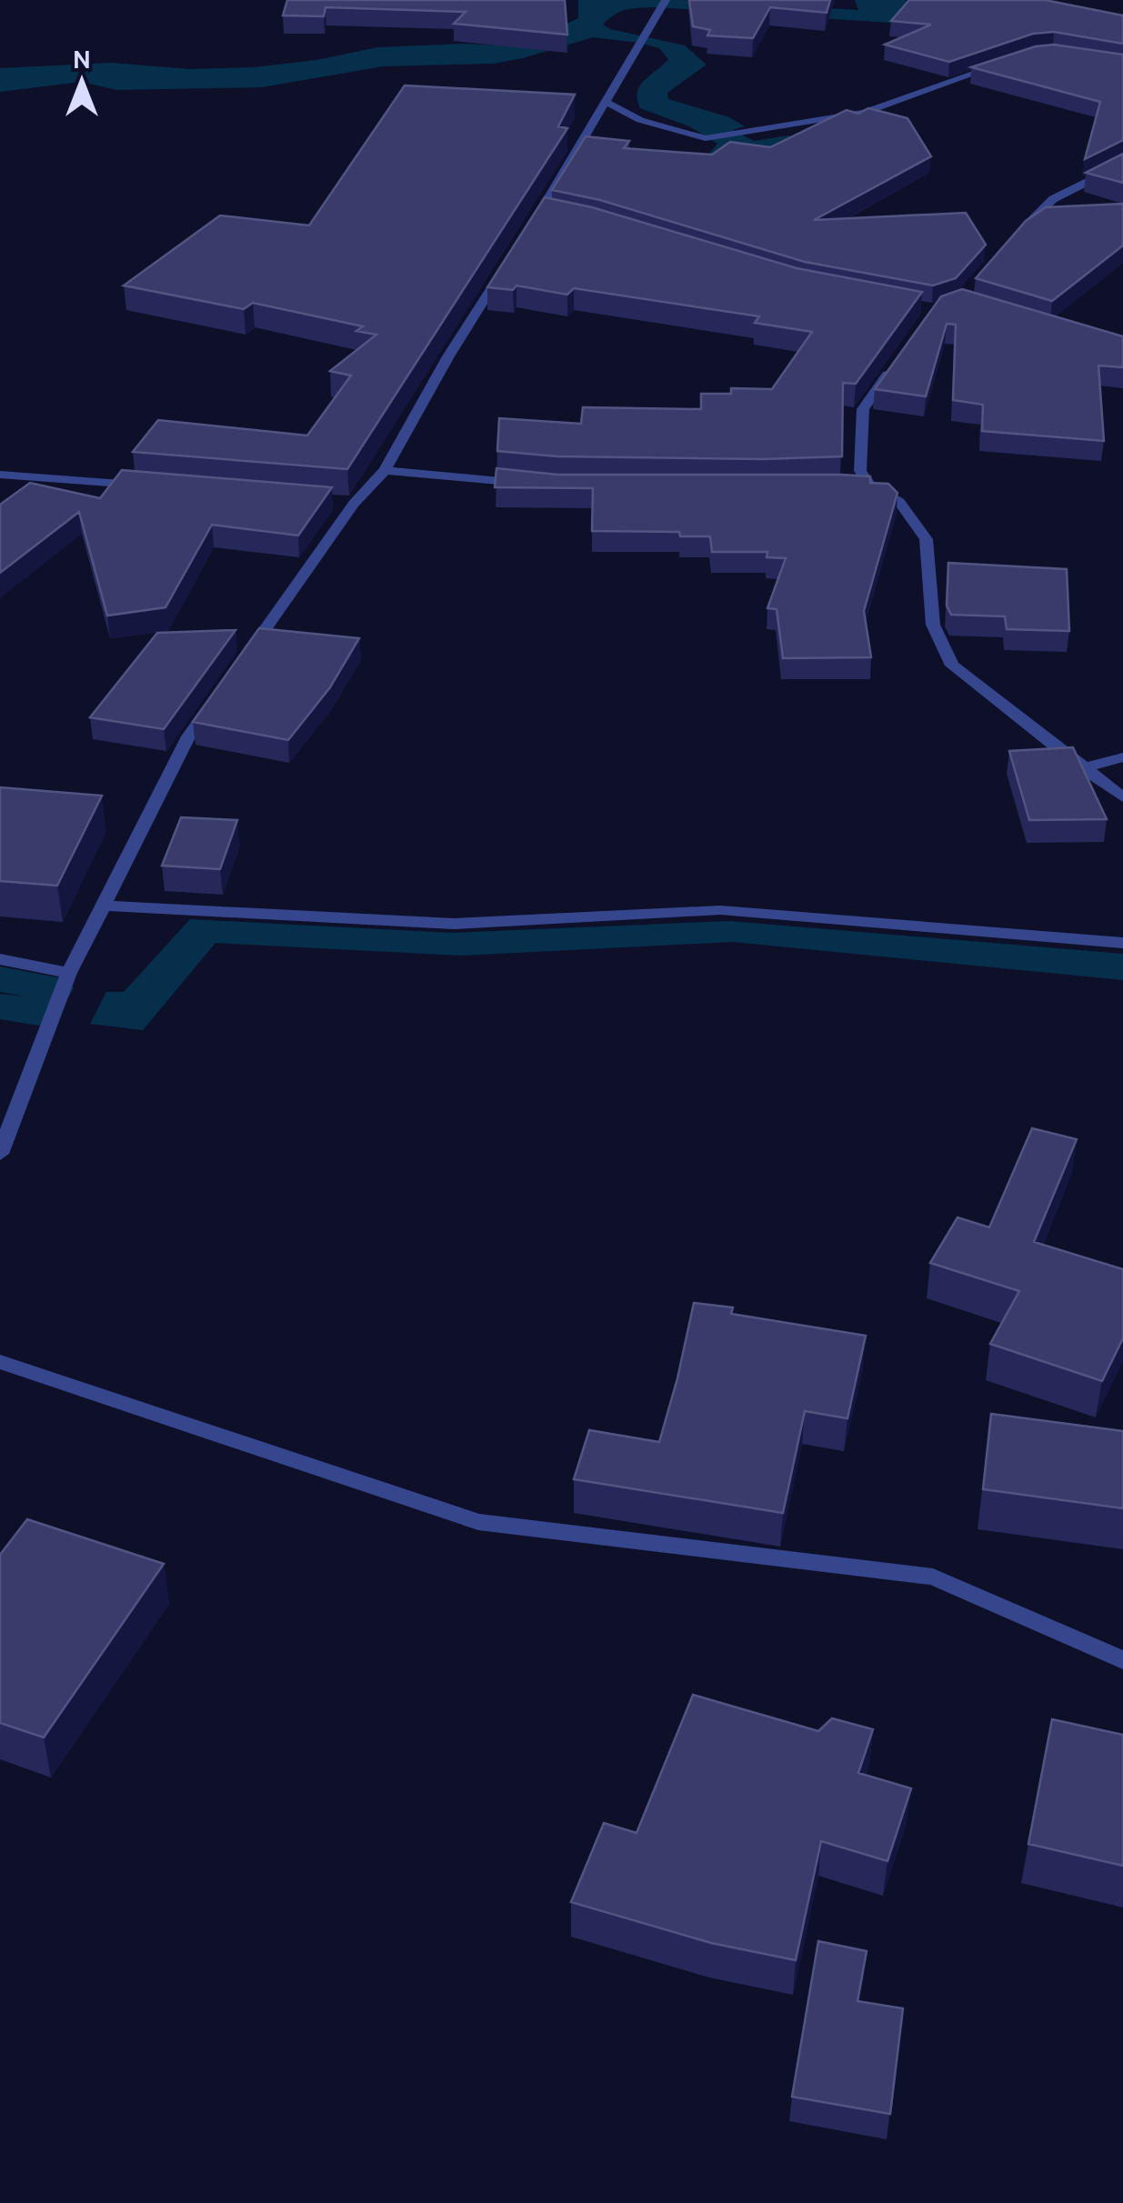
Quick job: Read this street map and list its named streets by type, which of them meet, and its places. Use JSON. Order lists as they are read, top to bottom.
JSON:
{
  "north": "top"
}
